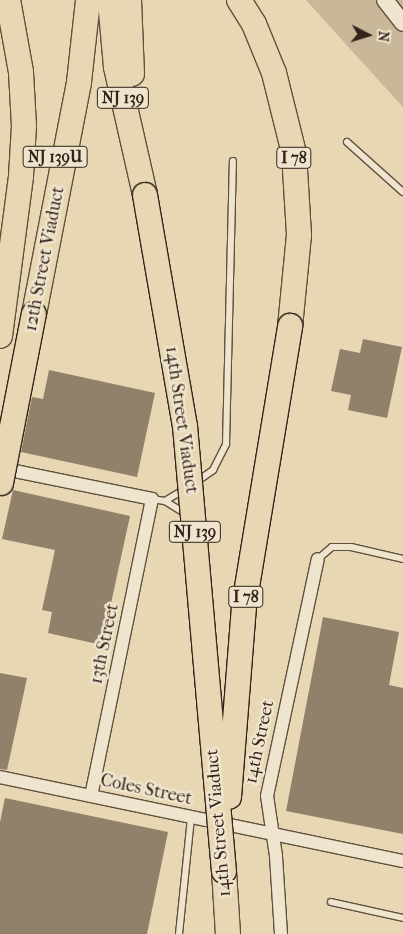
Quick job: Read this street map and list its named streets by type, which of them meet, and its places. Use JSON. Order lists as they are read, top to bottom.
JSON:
{
  "streets": {
    "highway": [
      "NJ 139",
      "NJ 139U",
      "I 78",
      "12th Street Viaduct",
      "14th Street Viaduct"
    ],
    "street": ["13th Street", "14th Street", "Coles Street"]
  },
  "crossings": [
    ["NJ 139U", "12th Street Viaduct"],
    ["I 78", "14th Street Viaduct"],
    ["13th Street", "Coles Street"],
    ["14th Street", "Coles Street"]
  ],
  "north": "right"
}
